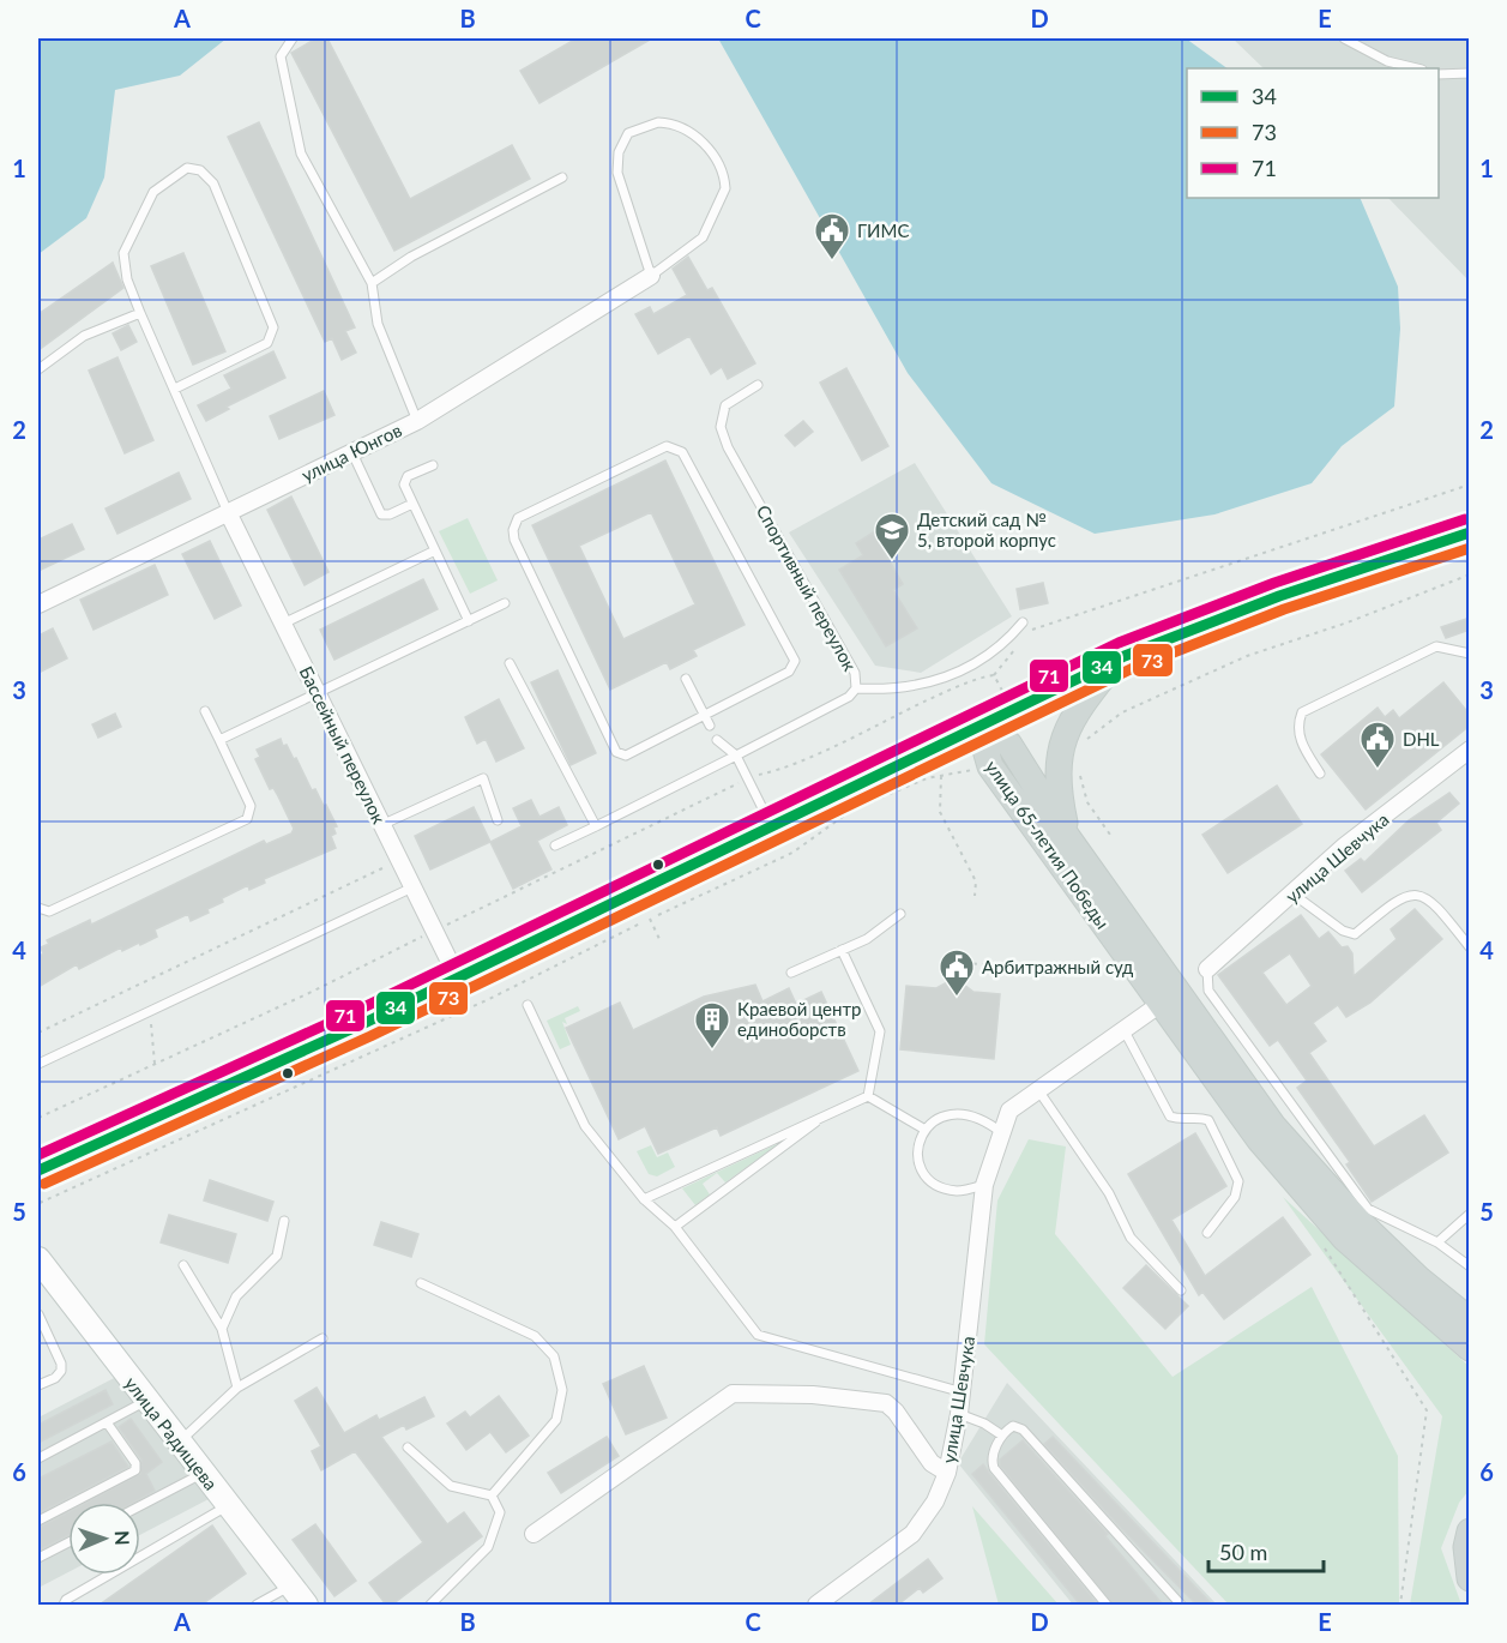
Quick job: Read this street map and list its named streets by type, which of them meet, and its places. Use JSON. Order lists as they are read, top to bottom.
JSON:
{
  "streets": {
    "main road": ["улица 65-летия Победы"],
    "street": [
      "улица Юнгов",
      "Бассейный переулок",
      "улица Шевчука",
      "улица Радищева"
    ],
    "lane": ["Спортивный переулок"]
  },
  "crossings": [
    ["улица Юнгов", "Бассейный переулок"],
    ["улица 65-летия Победы", "улица Шевчука"]
  ],
  "places": {
    "public building": ["ГИМС", "DHL", "Арбитражный суд"],
    "school or university": ["Детский сад № 5, второй корпус"],
    "building": ["Краевой центр единоборств"]
  },
  "lines": ["transit line 71", "transit line 34", "transit line 73"],
  "legend": ["34", "73", "71"],
  "scale_bar": "50 m",
  "north": "right",
  "grid": {
    "columns": [
      "A",
      "B",
      "C",
      "D",
      "E"
    ],
    "rows": [
      "1",
      "2",
      "3",
      "4",
      "5",
      "6"
    ]
  }
}
